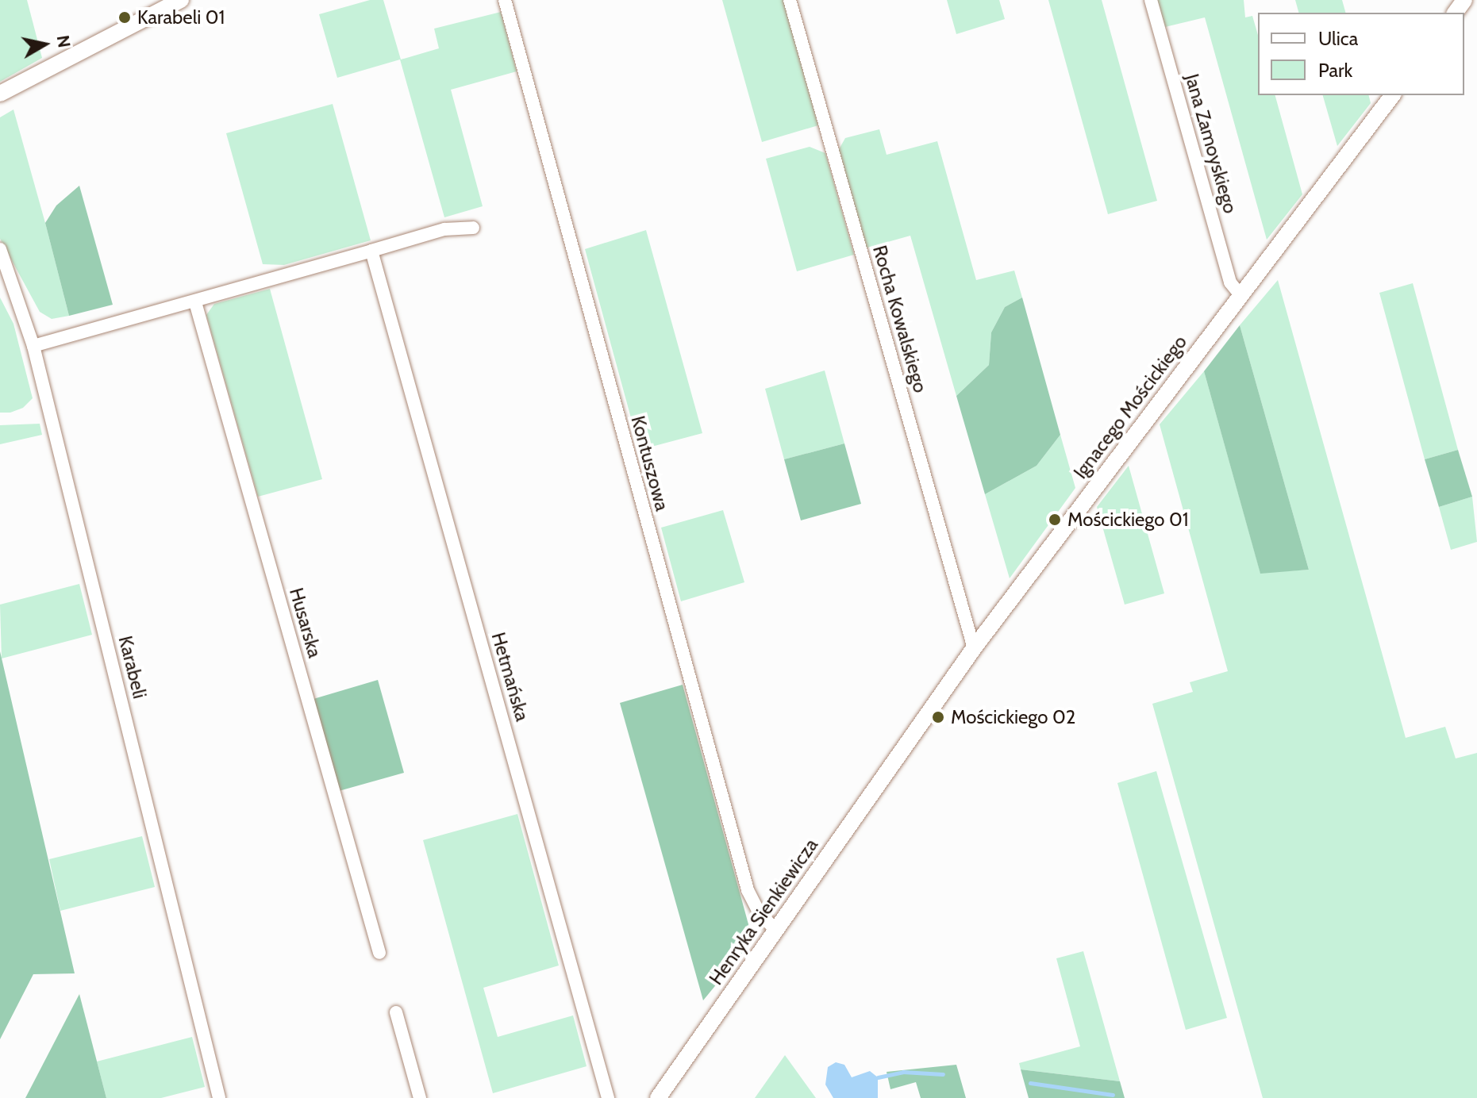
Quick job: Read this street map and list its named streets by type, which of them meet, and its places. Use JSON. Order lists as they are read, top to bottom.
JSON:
{
  "streets": {
    "street": [
      "Jana Zamoyskiego",
      "Rocha Kowalskiego",
      "Ignacego Mościckiego",
      "Kontuszowa",
      "Husarska",
      "Karabeli",
      "Hetmańska",
      "Henryka Sienkiewicza"
    ]
  },
  "crossings": [
    ["Jana Zamoyskiego", "Ignacego Mościckiego"],
    ["Rocha Kowalskiego", "Ignacego Mościckiego"],
    ["Ignacego Mościckiego", "Henryka Sienkiewicza"],
    ["Kontuszowa", "Henryka Sienkiewicza"]
  ],
  "places": ["Karabeli 01", "Mościckiego 01", "Mościckiego 02"],
  "legend": ["Ulica", "Park"],
  "north": "right"
}
